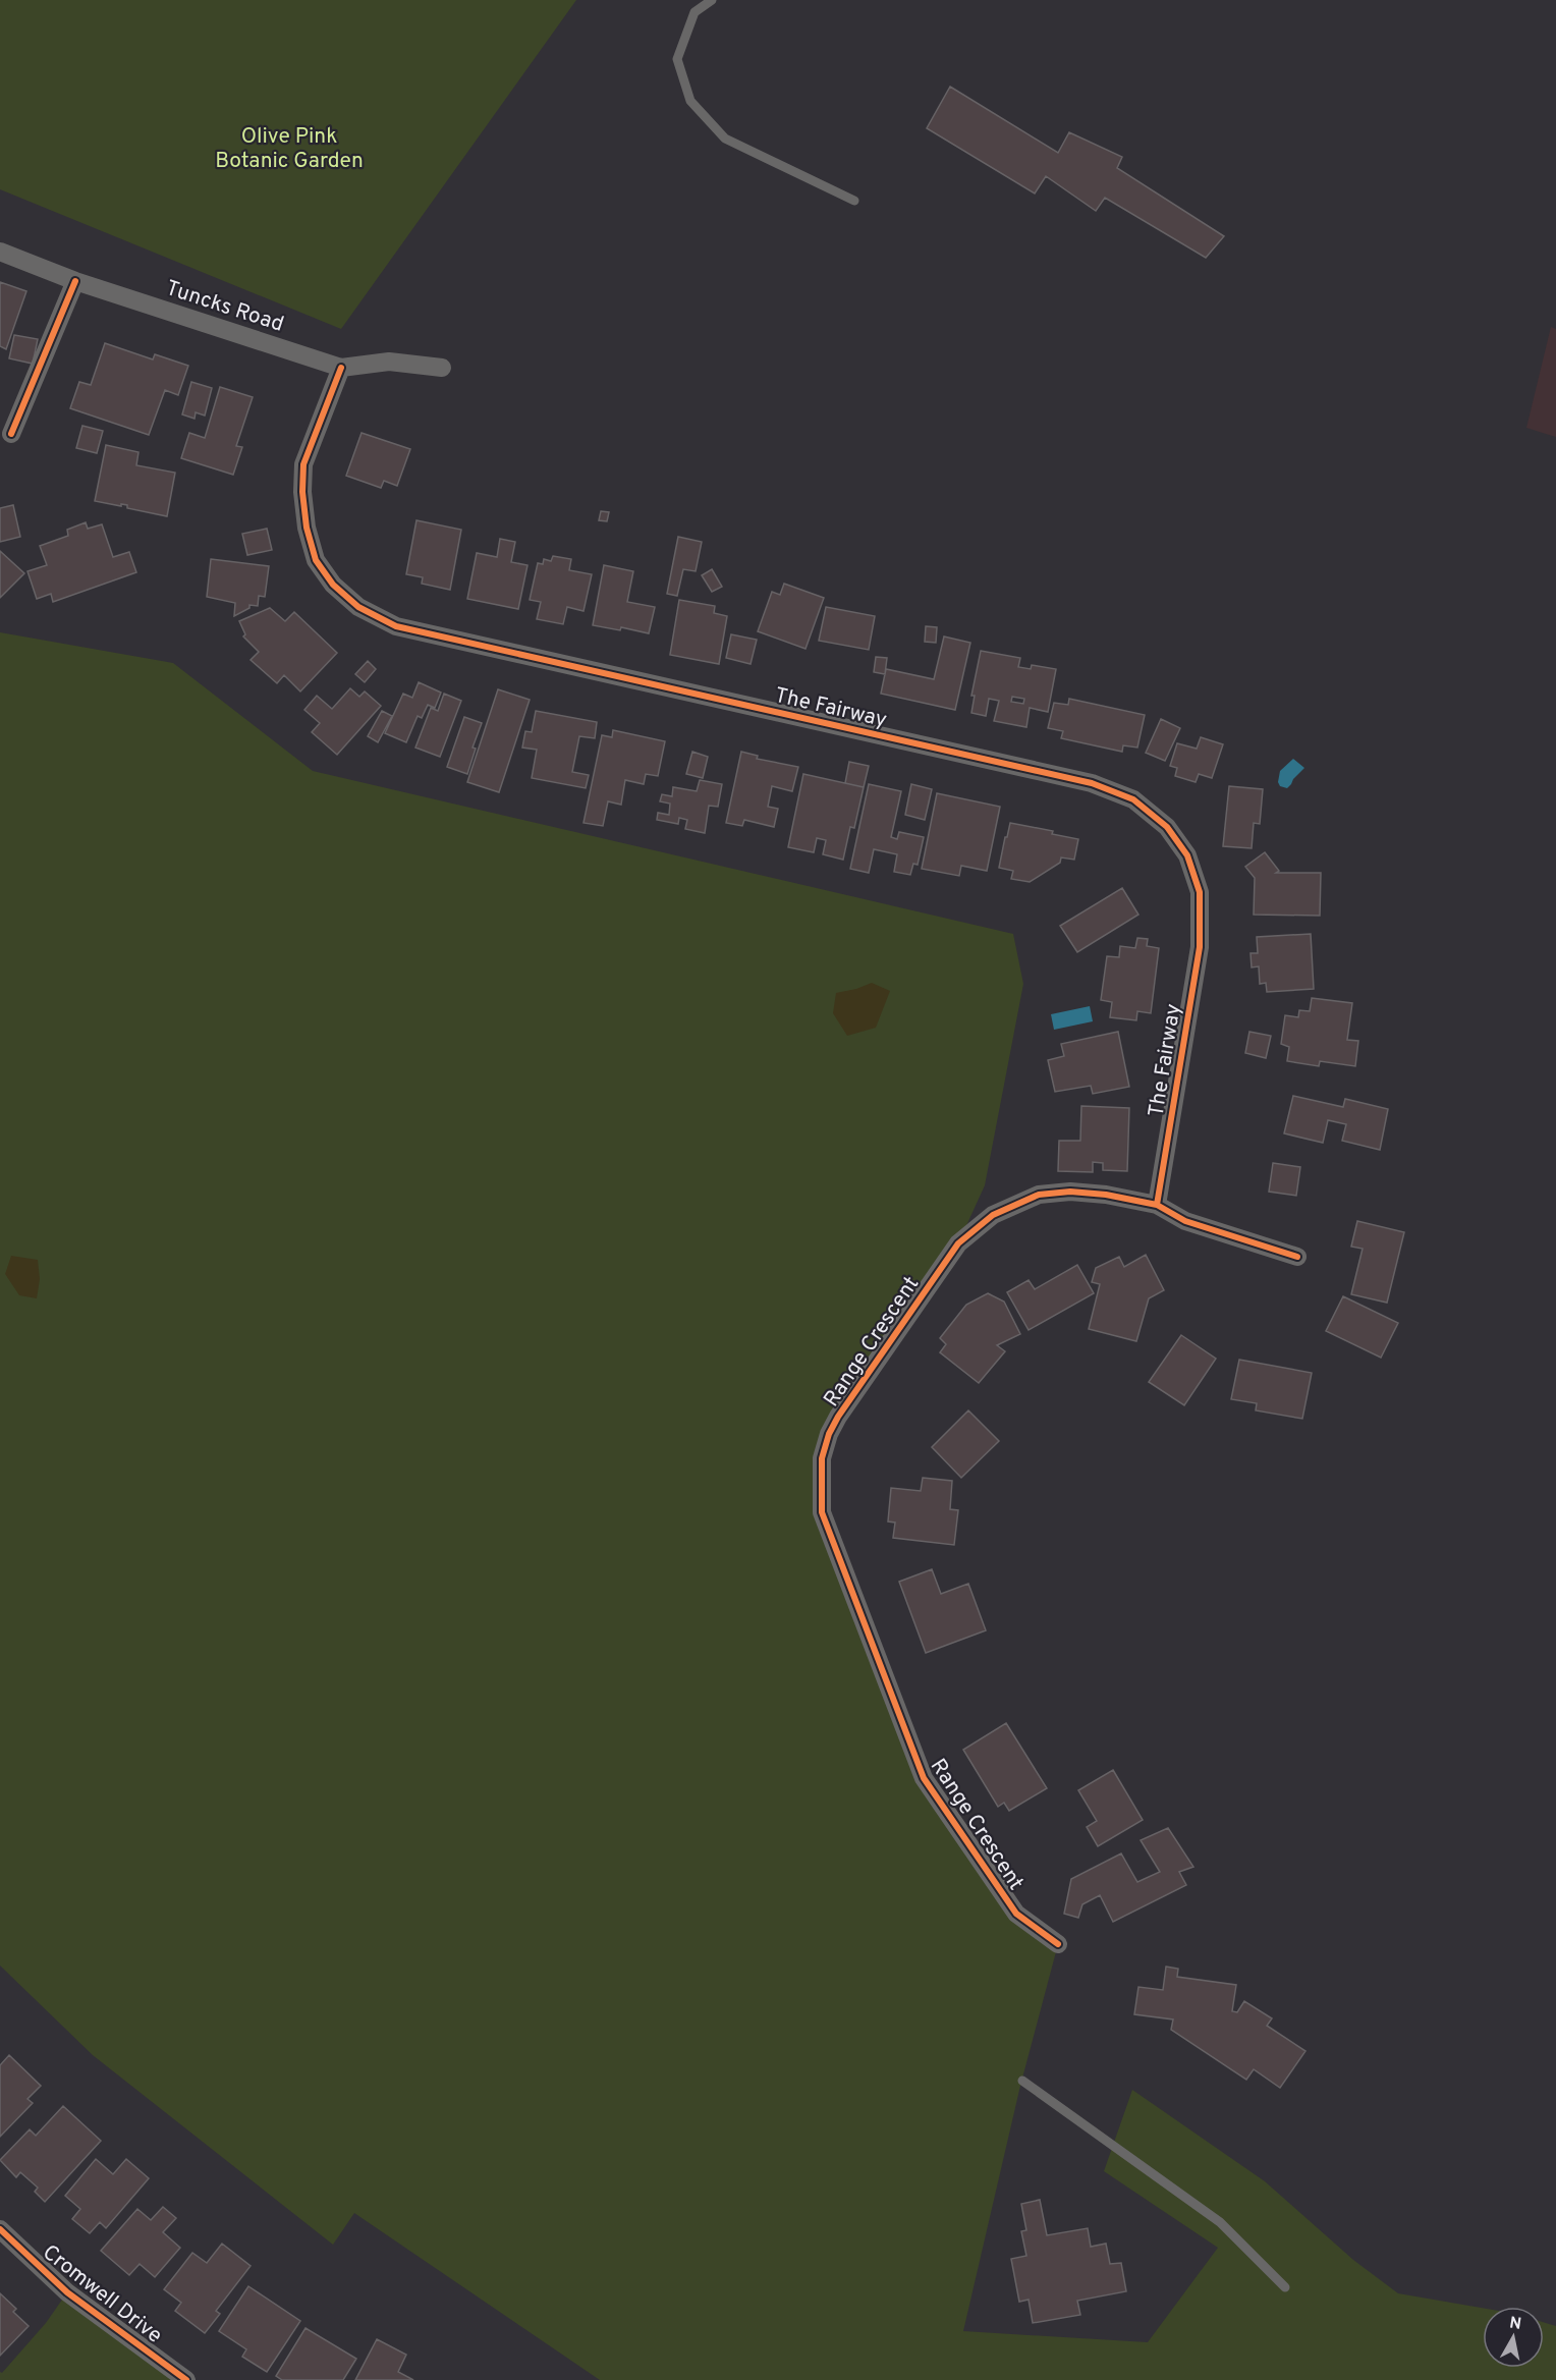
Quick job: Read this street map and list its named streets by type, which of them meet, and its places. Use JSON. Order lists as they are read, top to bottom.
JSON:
{
  "streets": {
    "street": [
      "Tuncks Road",
      "The Fairway",
      "Range Crescent",
      "Cromwell Drive"
    ]
  },
  "crossings": [
    ["Tuncks Road", "The Fairway"],
    ["The Fairway", "Range Crescent"]
  ],
  "parks": ["Olive Pink Botanic Garden"],
  "north": "top"
}
